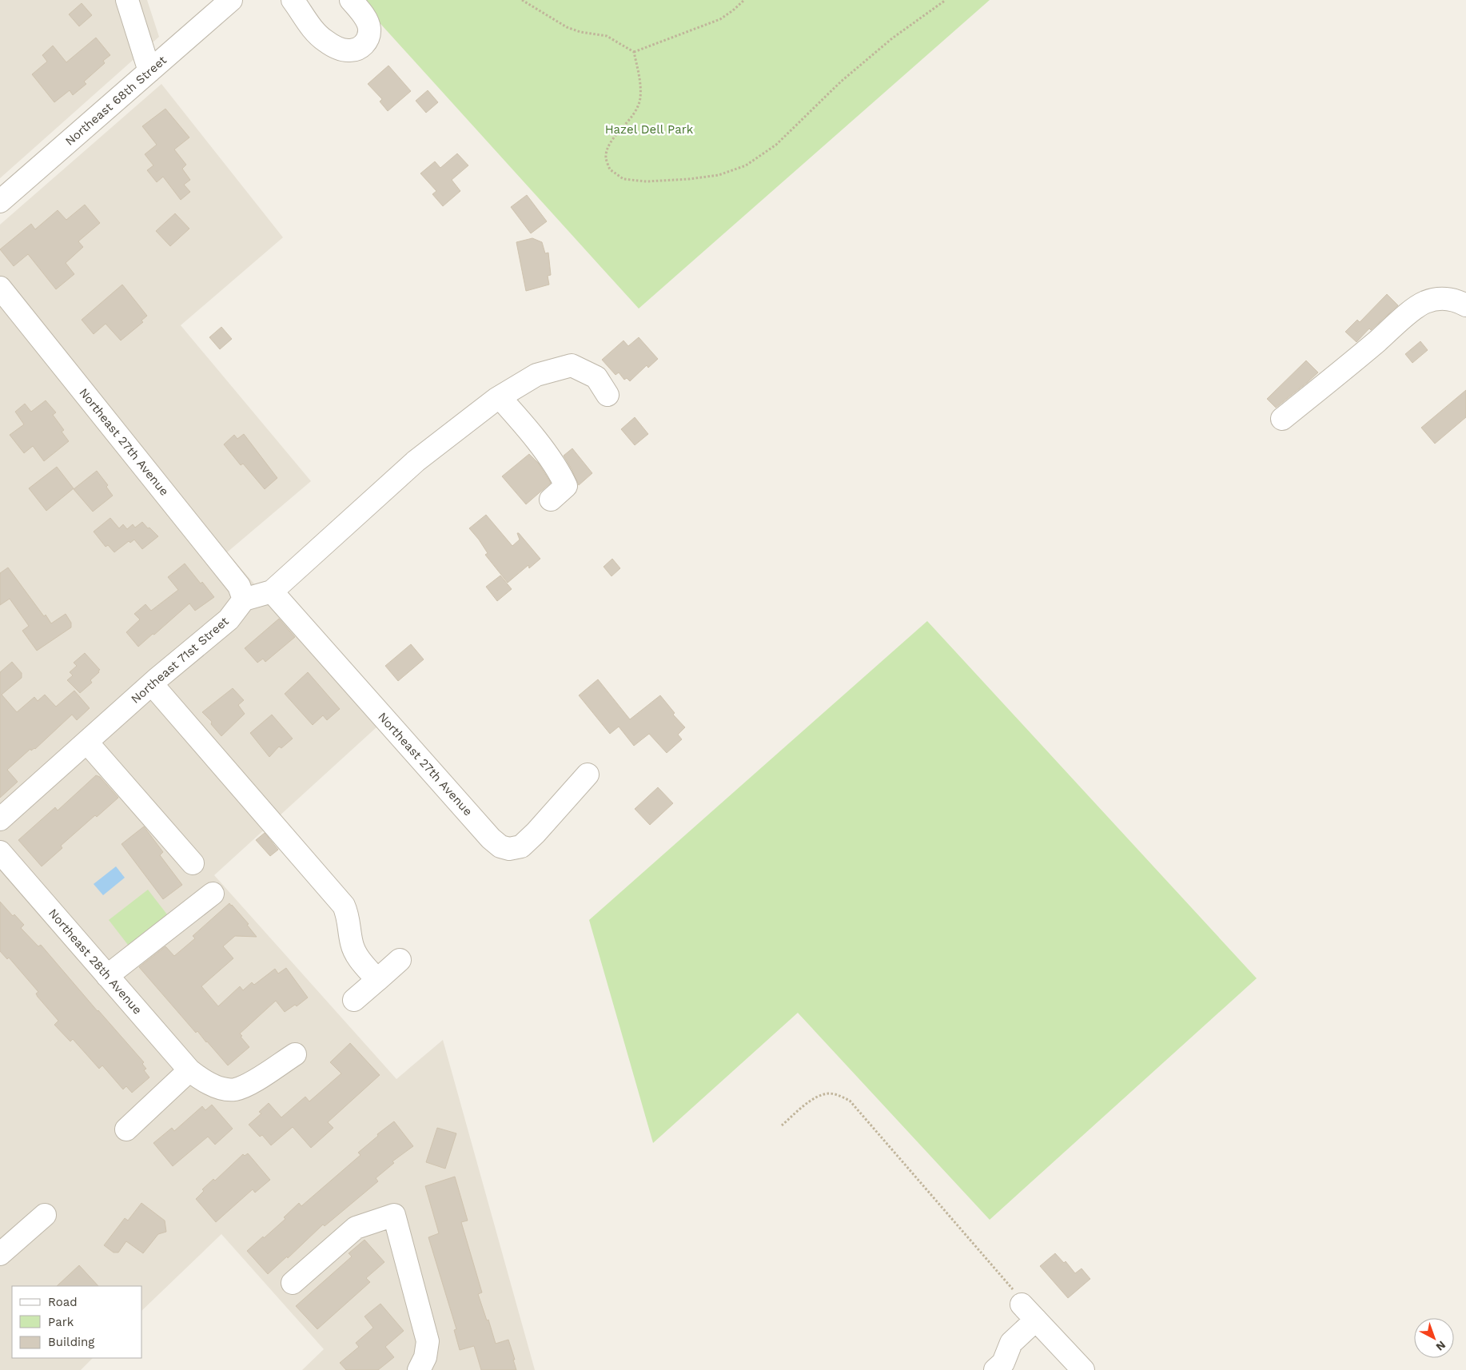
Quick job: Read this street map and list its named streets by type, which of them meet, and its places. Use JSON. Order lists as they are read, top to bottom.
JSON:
{
  "streets": {
    "street": [
      "Northeast 68th Street",
      "Northeast 27th Avenue",
      "Northeast 71st Street",
      "Northeast 28th Avenue"
    ]
  },
  "crossings": [
    ["Northeast 27th Avenue", "Northeast 71st Street"]
  ],
  "parks": ["Hazel Dell Park"],
  "legend": ["Road", "Park", "Building"],
  "north": "bottom right"
}
